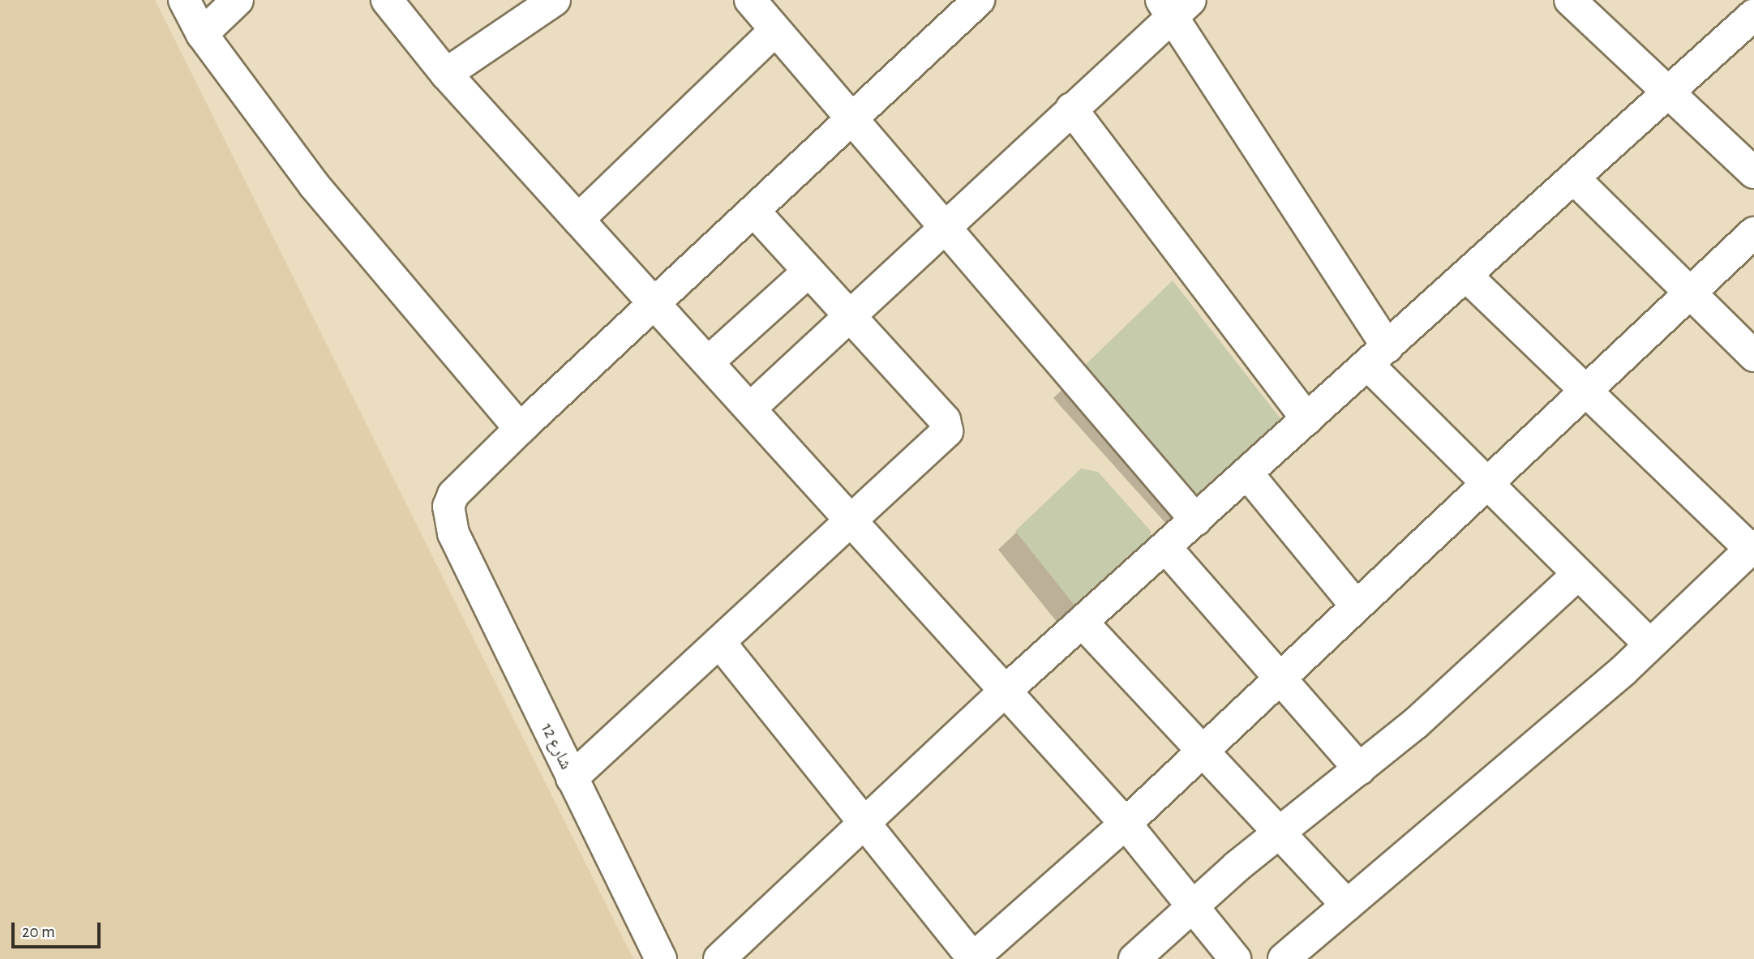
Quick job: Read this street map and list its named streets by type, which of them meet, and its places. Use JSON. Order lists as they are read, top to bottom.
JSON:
{
  "streets": {
    "street": ["شارع 12"]
  },
  "scale_bar": "20 m"
}
